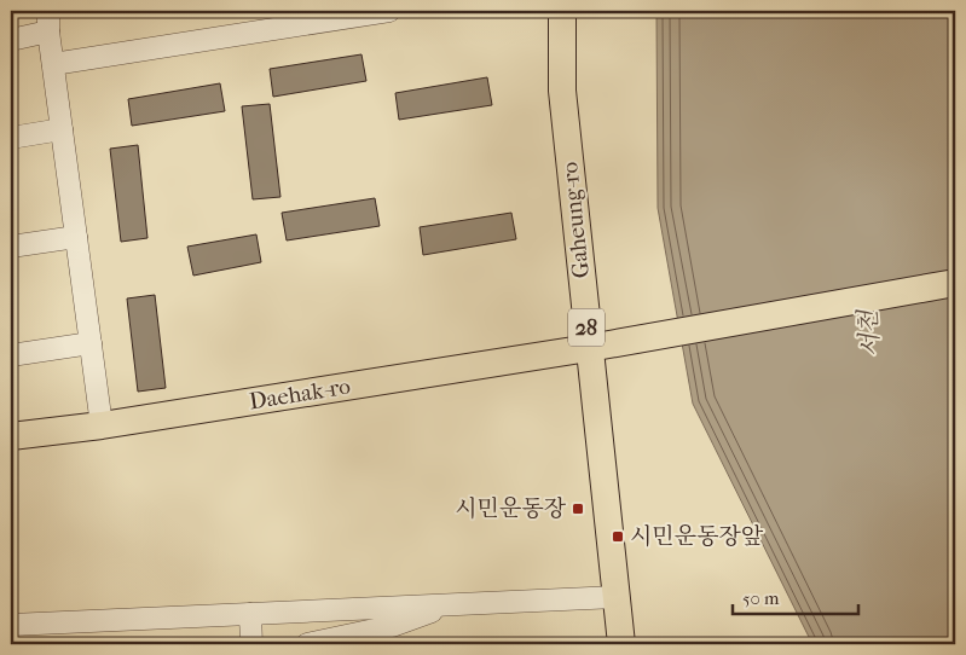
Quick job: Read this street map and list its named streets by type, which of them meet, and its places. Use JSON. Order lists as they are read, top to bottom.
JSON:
{
  "streets": {
    "main road": ["Gaheung-ro", "28", "Daehak-ro"]
  },
  "crossings": [
    ["Gaheung-ro", "Daehak-ro"]
  ],
  "water": ["서천"],
  "places": {
    "transit": ["시민운동장", "시민운동장앞"]
  },
  "scale_bar": "50 m"
}
